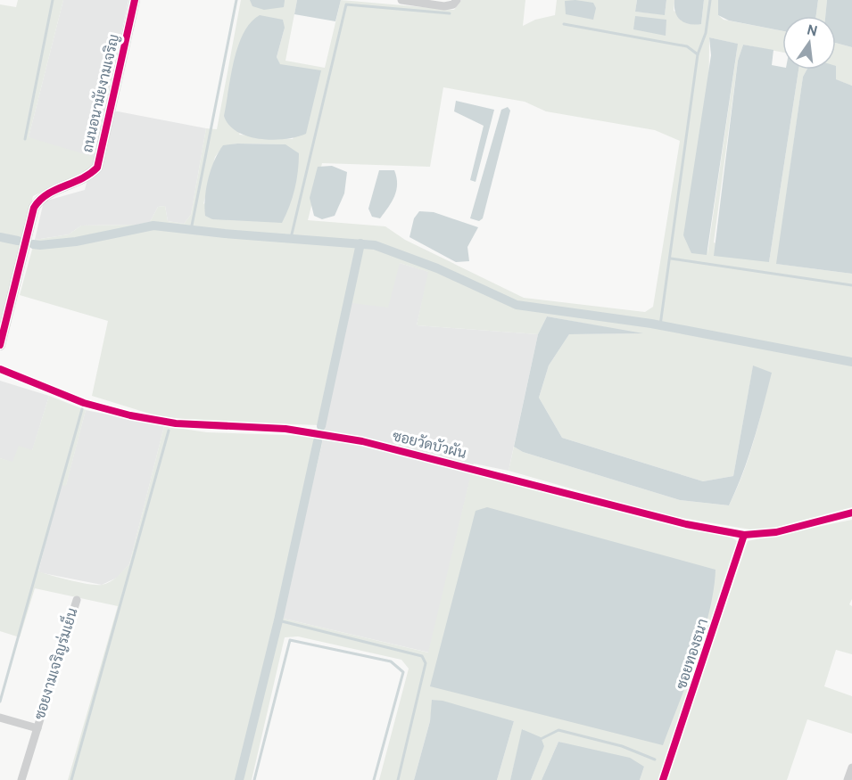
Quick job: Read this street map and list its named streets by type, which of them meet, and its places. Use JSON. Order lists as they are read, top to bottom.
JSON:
{
  "streets": {
    "street": [
      "ถนนอนามัยงามเจริญ",
      "ซอยวัดบัวผัน",
      "ซอยทองธนา",
      "ซอยงามเจริญร่มเย็น"
    ]
  },
  "crossings": [
    ["ซอยวัดบัวผัน", "ซอยทองธนา"]
  ],
  "north": "top"
}
